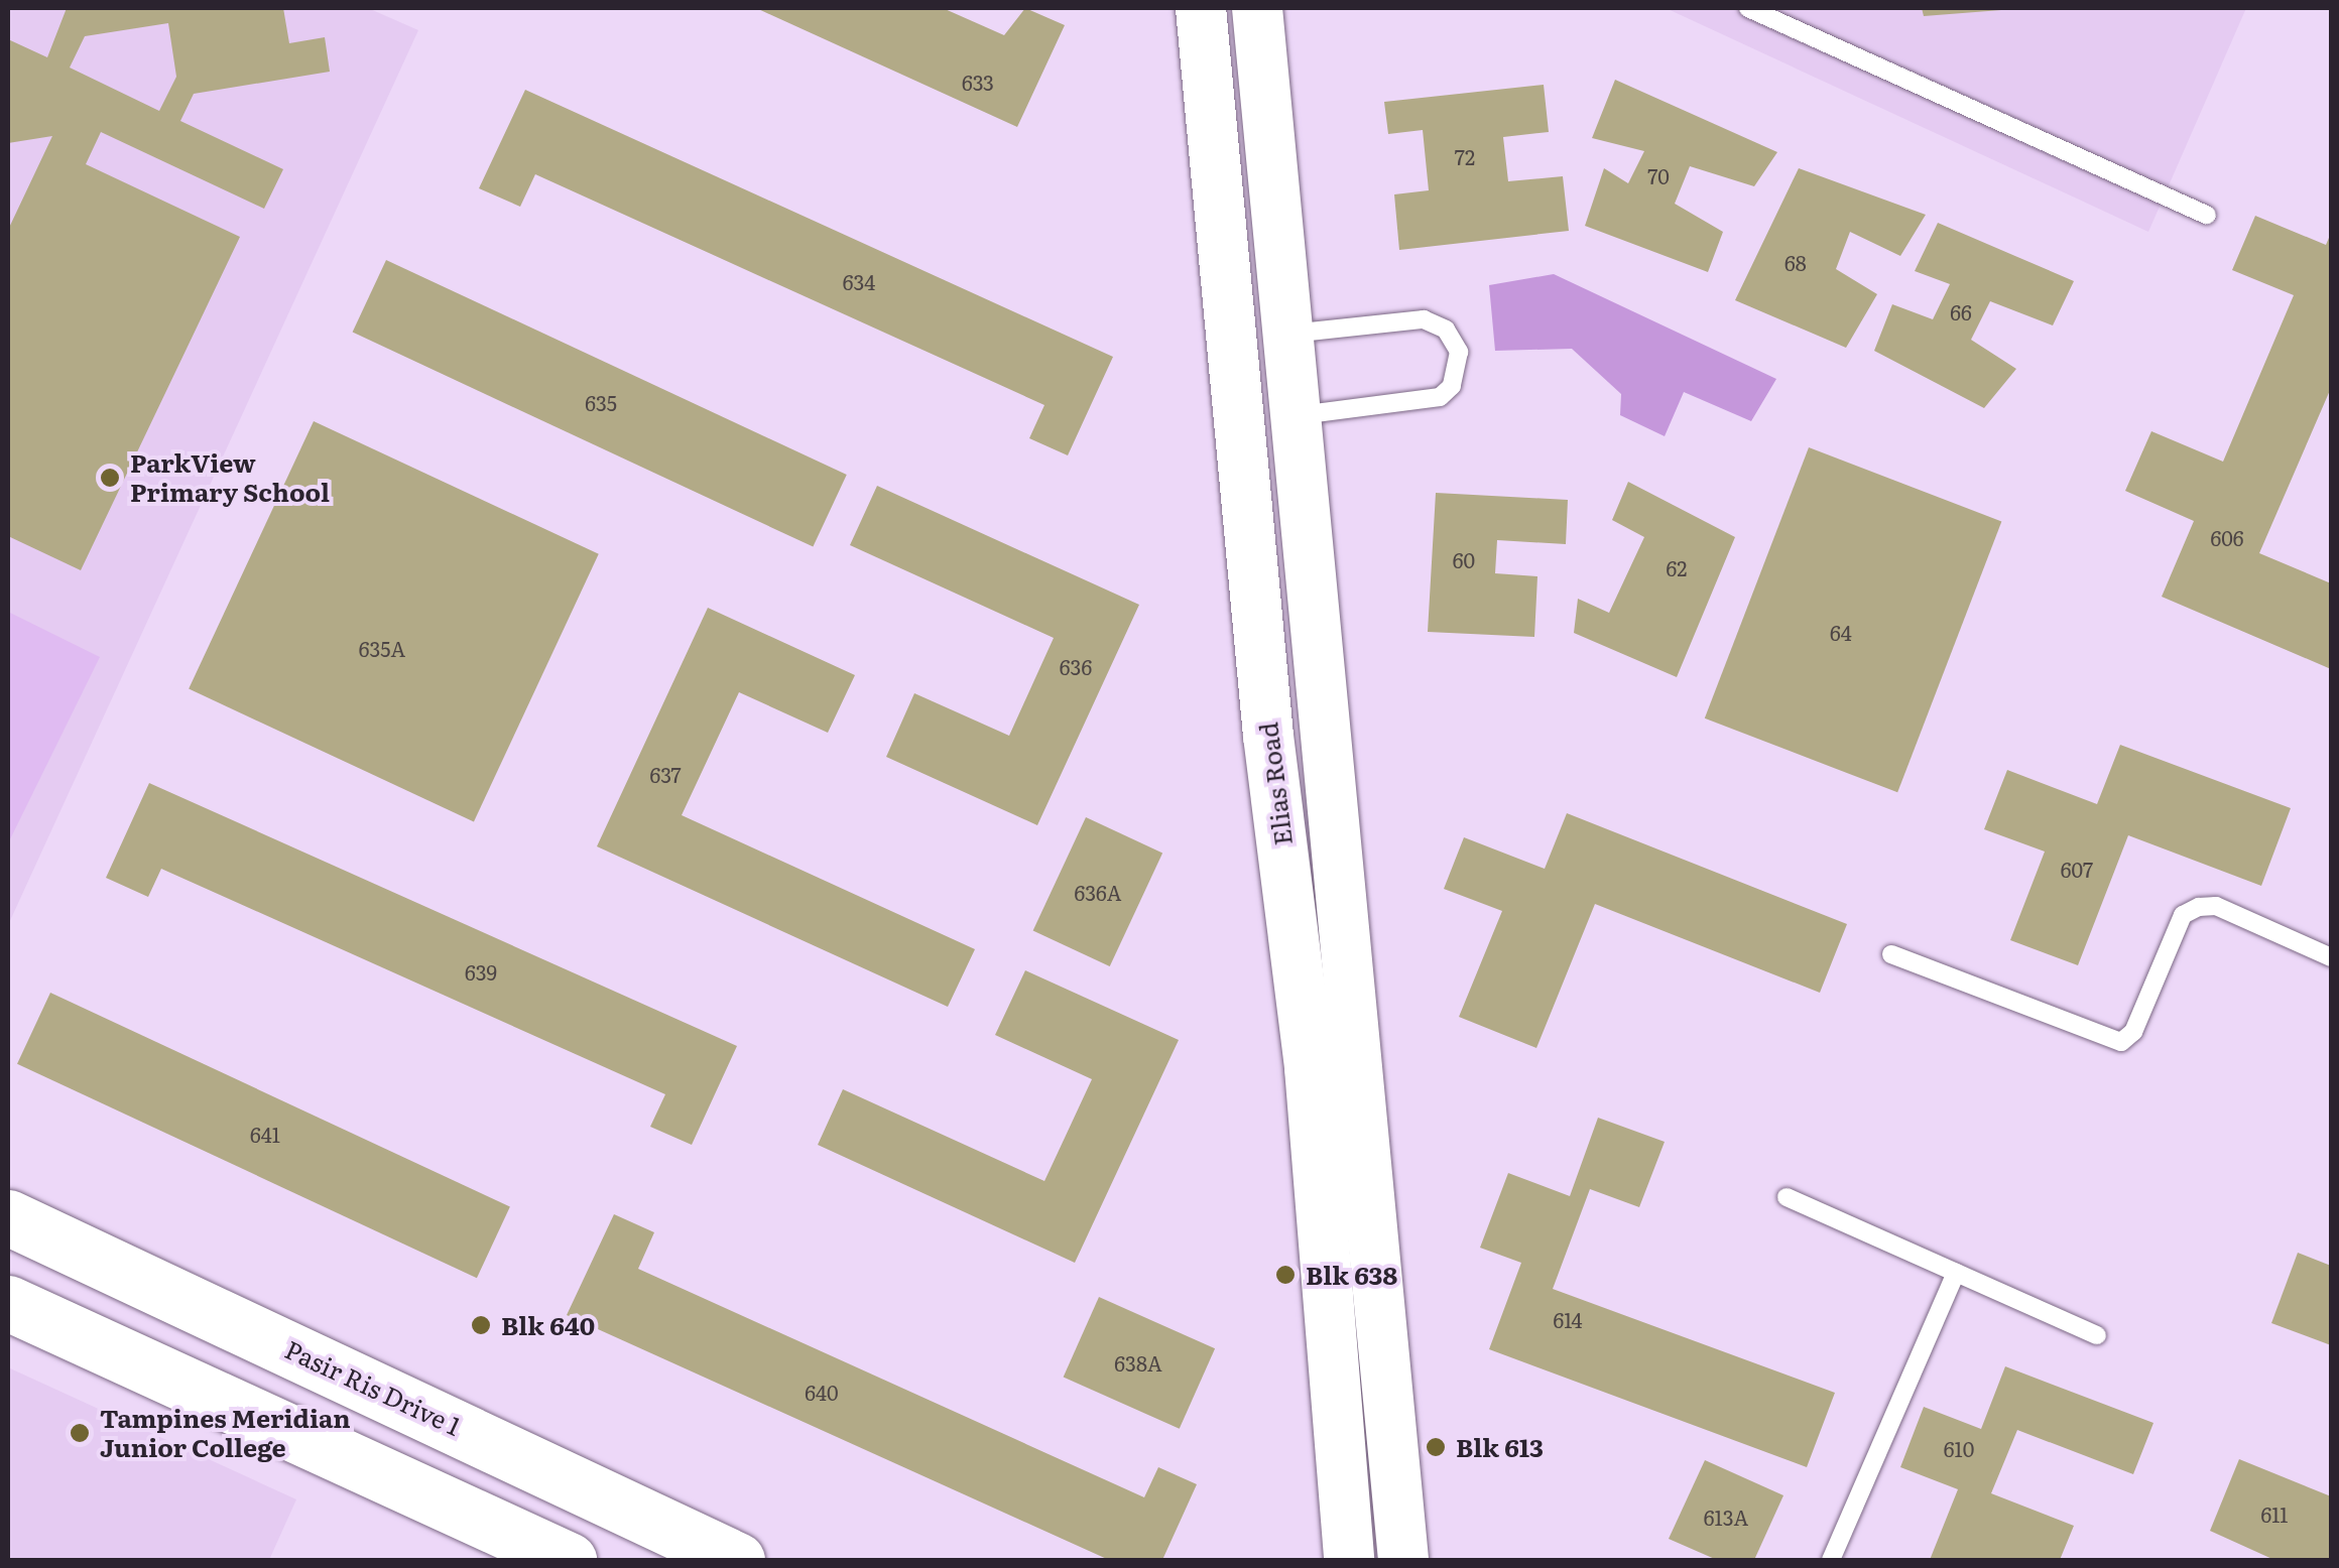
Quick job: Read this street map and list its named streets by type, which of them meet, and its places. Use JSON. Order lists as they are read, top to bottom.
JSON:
{
  "streets": {
    "main road": ["Elias Road", "Pasir Ris Drive 1"]
  },
  "places": [
    "ParkView Primary School",
    "Blk 638",
    "Blk 640",
    "Tampines Meridian Junior College",
    "Blk 613"
  ],
  "house_numbers": [
    "633",
    "72",
    "70",
    "68",
    "634",
    "66",
    "635",
    "606",
    "60",
    "62",
    "64",
    "635A",
    "636",
    "637",
    "607",
    "636A",
    "639",
    "641",
    "614",
    "638A",
    "640",
    "610",
    "611",
    "613A"
  ]
}
